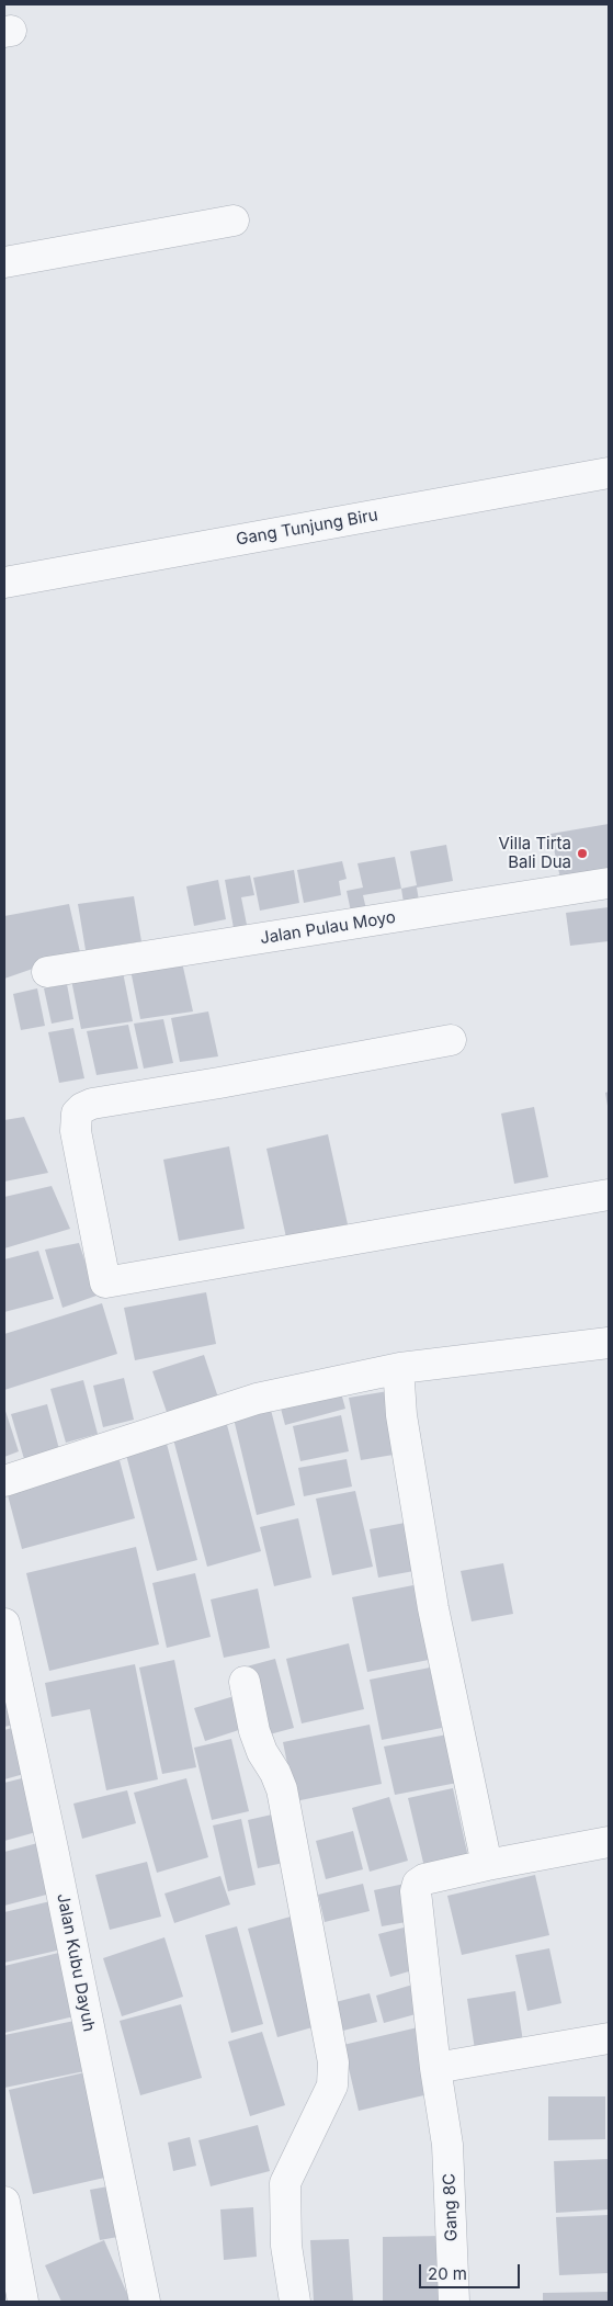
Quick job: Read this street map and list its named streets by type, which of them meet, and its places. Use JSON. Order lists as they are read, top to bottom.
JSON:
{
  "streets": {
    "street": [
      "Gang Tunjung Biru",
      "Jalan Pulau Moyo",
      "Jalan Kubu Dayuh",
      "Gang 8C"
    ]
  },
  "places": ["Villa Tirta Bali Dua"],
  "scale_bar": "20 m"
}
